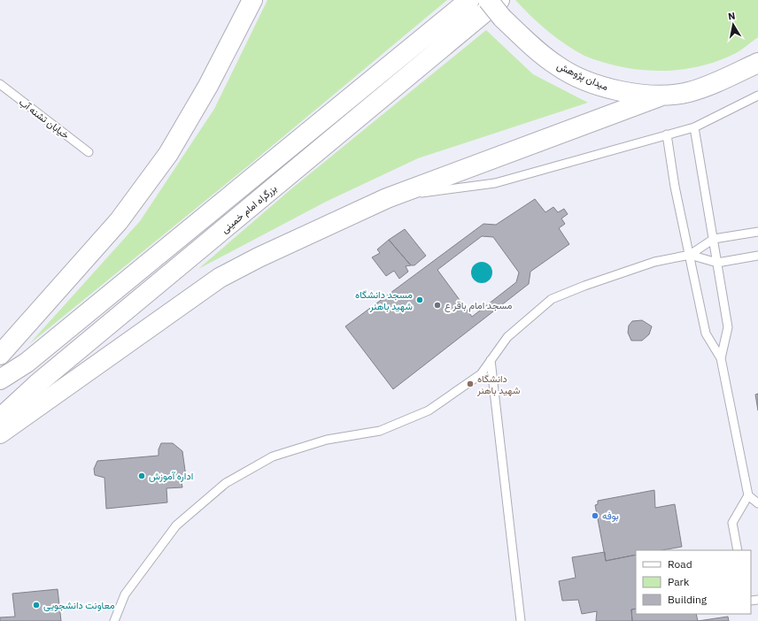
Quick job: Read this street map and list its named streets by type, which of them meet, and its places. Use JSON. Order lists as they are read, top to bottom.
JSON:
{
  "streets": {
    "main road": ["میدان پژوهش", "بزرگراه امام خمینی"],
    "lane": ["خیابان تشنه آب"]
  },
  "crossings": [
    ["میدان پژوهش", "بزرگراه امام خمینی"]
  ],
  "places": [
    "مسجد دانشگاه شهید باهنر",
    "مسجد امام باقر ع",
    "دانشگاه شهید باهنر",
    "اداره آموزش",
    "بوفه",
    "معاونت دانشجویی"
  ],
  "legend": ["Road", "Park", "Building"],
  "north": "top"
}
